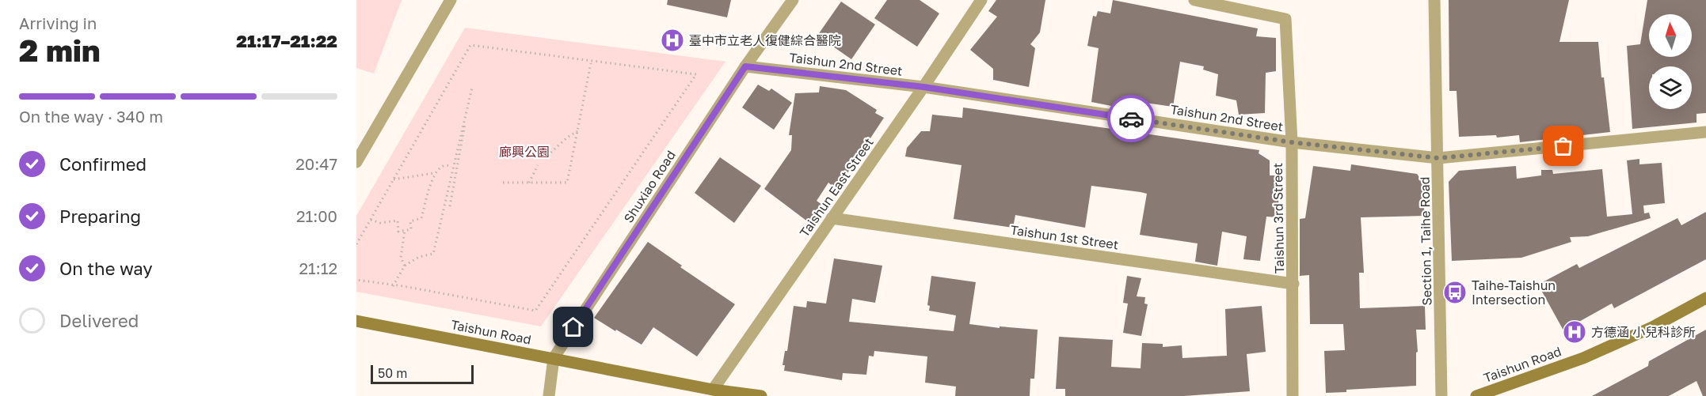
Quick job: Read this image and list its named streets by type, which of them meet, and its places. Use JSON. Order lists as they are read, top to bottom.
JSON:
{
  "streets": {
    "street": [
      "Taishun 2nd Street",
      "Shuxiao Road",
      "Taishun East Street",
      "Taishun 3rd Street",
      "Taishun 1st Street",
      "Section 1, Taihe Road",
      "Taishun Road"
    ]
  },
  "crossings": [
    ["Taishun 2nd Street", "Shuxiao Road"],
    ["Taishun 2nd Street", "Taishun East Street"],
    ["Taishun 2nd Street", "Taishun 3rd Street"],
    ["Taishun 2nd Street", "Section 1, Taihe Road"],
    ["Shuxiao Road", "Taishun Road"],
    ["Taishun East Street", "Taishun 1st Street"],
    ["Taishun East Street", "Taishun Road"],
    ["Taishun 3rd Street", "Taishun 1st Street"]
  ],
  "parks": ["廊興公園"],
  "places": {
    "hospital": ["臺中市立老人復健綜合醫院", "方德涵 小兒科診所"],
    "bus stop": ["Taihe-Taishun Intersection"]
  },
  "scale_bar": "50 m",
  "north": "top",
  "page": {
    "heading": ["2 min", "Arriving in", "21:17–21:22"],
    "bar": "On the way · 340 m",
    "list": [
      ["Confirmed", "20:47"],
      ["Preparing", "21:00"],
      ["On the way", "21:12"],
      "Delivered"
    ],
    "scale": "50 m"
  }
}
